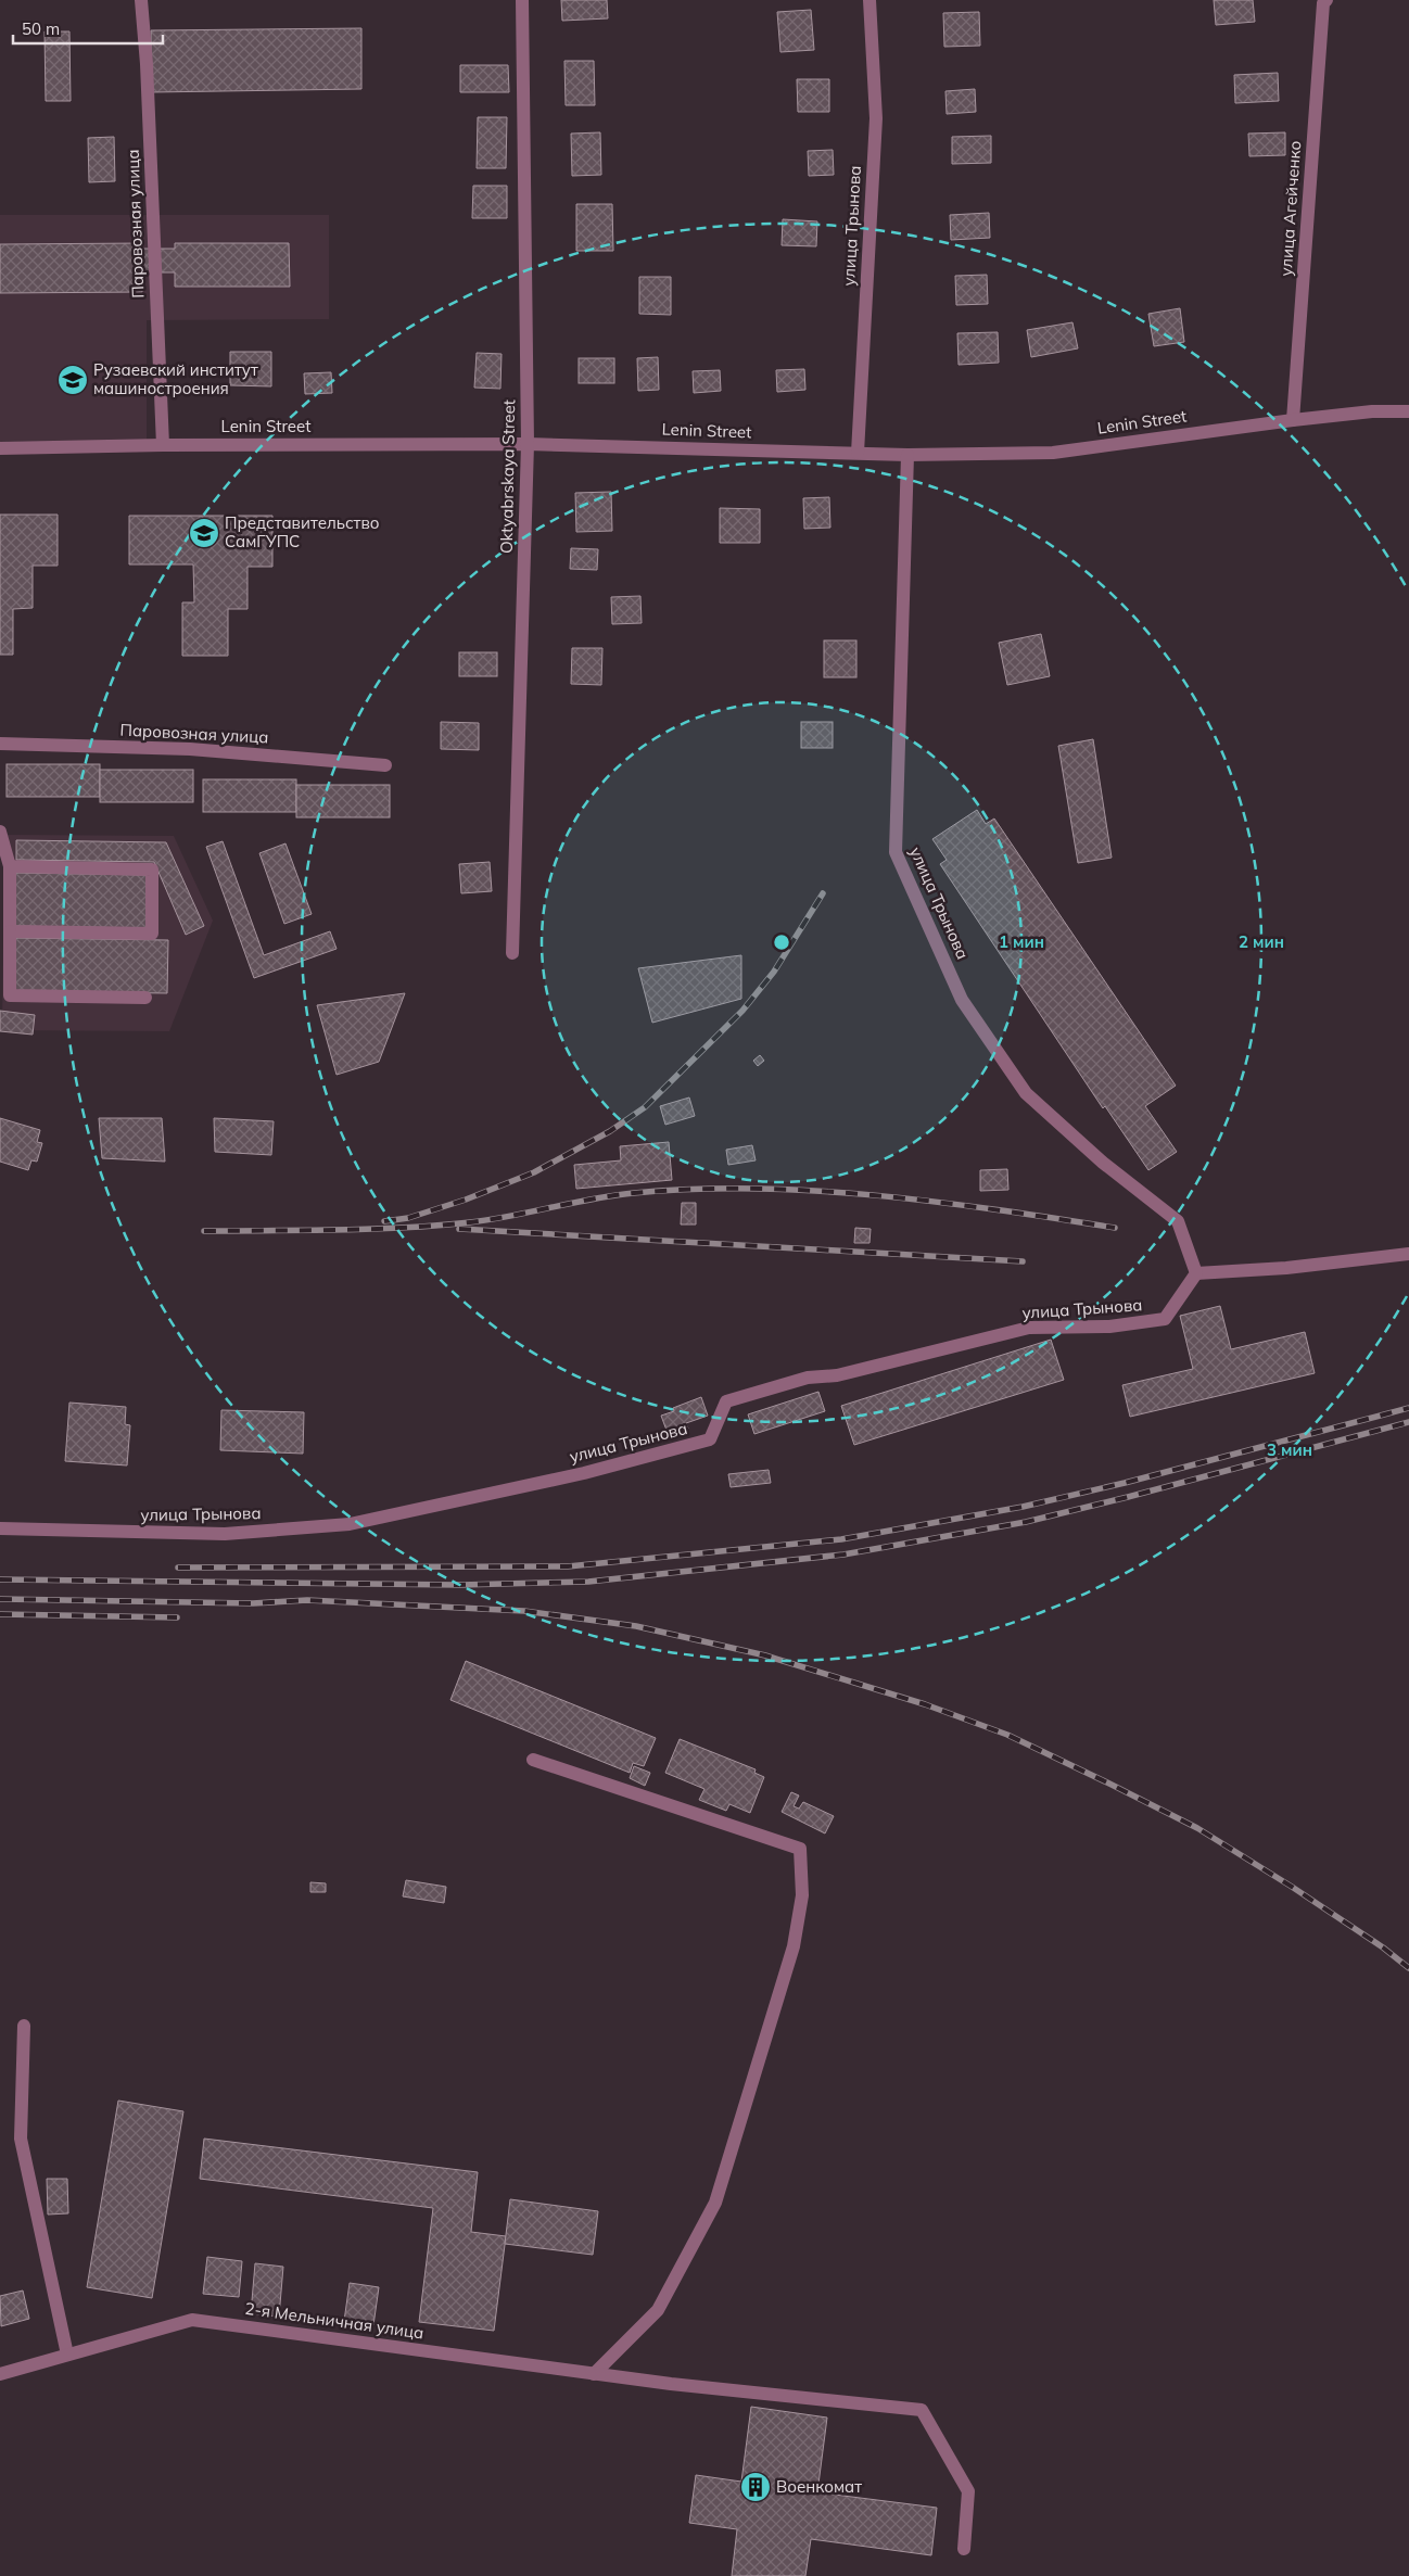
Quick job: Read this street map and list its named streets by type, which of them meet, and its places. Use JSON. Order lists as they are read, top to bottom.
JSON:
{
  "streets": {
    "street": [
      "улица Агейченко",
      "Паровозная улица",
      "улица Трынова",
      "Lenin Street",
      "Oktyabrskaya Street",
      "2-я Мельничная улица"
    ]
  },
  "crossings": [
    ["улица Агейченко", "Lenin Street"],
    ["Паровозная улица", "Lenin Street"],
    ["улица Трынова", "Lenin Street"],
    ["Lenin Street", "Oktyabrskaya Street"]
  ],
  "places": {
    "school or university": ["Рузаевский институт машиностроения", "Представительство СамГУПС"],
    "building": ["Военкомат"]
  },
  "scale_bar": "50 m",
  "rings": ["1 мин", "2 мин", "3 мин"]
}
